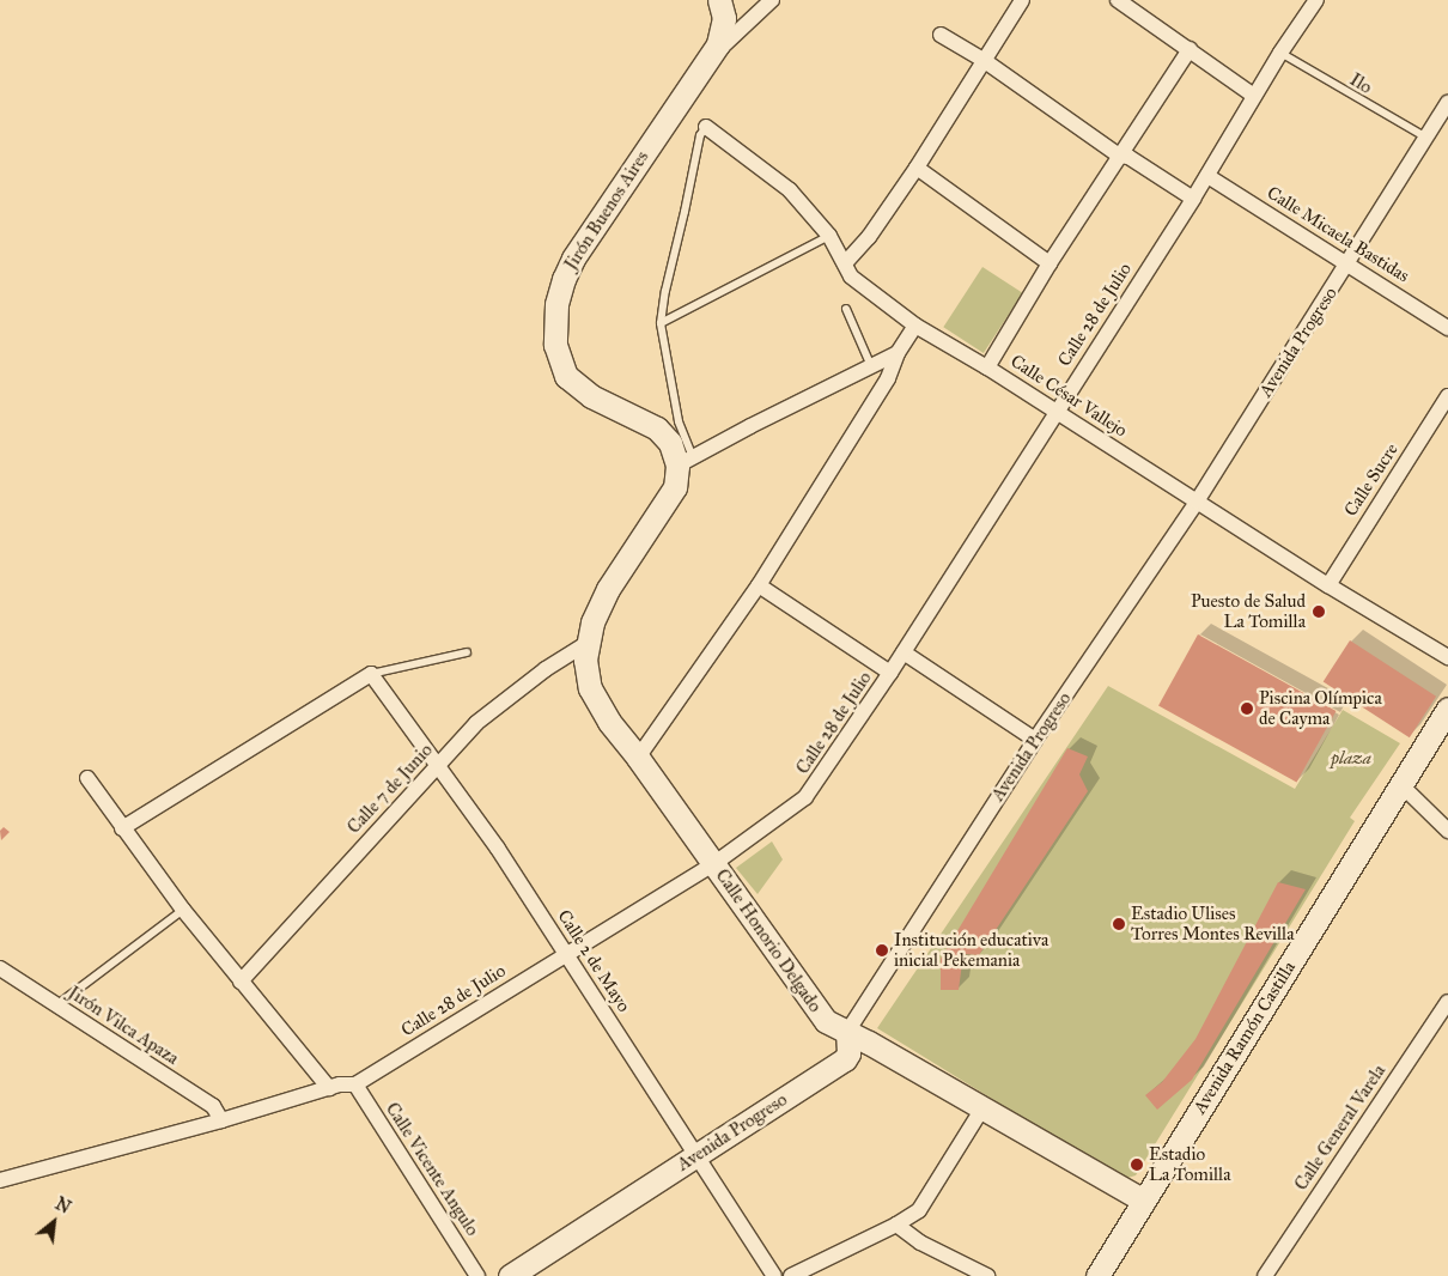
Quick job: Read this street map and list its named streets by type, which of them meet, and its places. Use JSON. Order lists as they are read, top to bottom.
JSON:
{
  "streets": {
    "street": [
      "Jirón Buenos Aires",
      "Calle Micaela Bastidas",
      "Calle 28 de Julio",
      "Avenida Progreso",
      "Calle César Vallejo",
      "Calle Sucre",
      "Calle 7 de Junio",
      "Calle Honorio Delgado",
      "Calle 2 de Mayo",
      "Jirón Vilca Apaza",
      "Avenida Ramón Castilla",
      "Calle General Varela",
      "Calle Vicente Angulo"
    ],
    "lane": ["Ilo"]
  },
  "crossings": [
    ["Ilo", "Calle 28 de Julio"],
    ["Ilo", "Avenida Progreso"],
    ["Calle Micaela Bastidas", "Calle 28 de Julio"],
    ["Calle Micaela Bastidas", "Avenida Progreso"],
    ["Calle 28 de Julio", "Calle César Vallejo"],
    ["Calle 28 de Julio", "Calle Honorio Delgado"],
    ["Calle 28 de Julio", "Calle 2 de Mayo"],
    ["Calle 28 de Julio", "Jirón Vilca Apaza"],
    ["Calle 28 de Julio", "Calle Vicente Angulo"],
    ["Avenida Progreso", "Calle César Vallejo"],
    ["Avenida Progreso", "Calle Honorio Delgado"],
    ["Avenida Progreso", "Calle 2 de Mayo"],
    ["Calle César Vallejo", "Calle Sucre"],
    ["Calle 7 de Junio", "Calle Honorio Delgado"],
    ["Calle 7 de Junio", "Calle 2 de Mayo"],
    ["Calle Honorio Delgado", "Avenida Ramón Castilla"]
  ],
  "parks": ["plaza"],
  "places": [
    "Puesto de Salud La Tomilla",
    "Piscina Olímpica de Cayma",
    "Estadio Ulises Torres Montes Revilla",
    "Institución educativa inicial Pekemania",
    "Estadio La Tomilla"
  ],
  "north": "top right"
}
